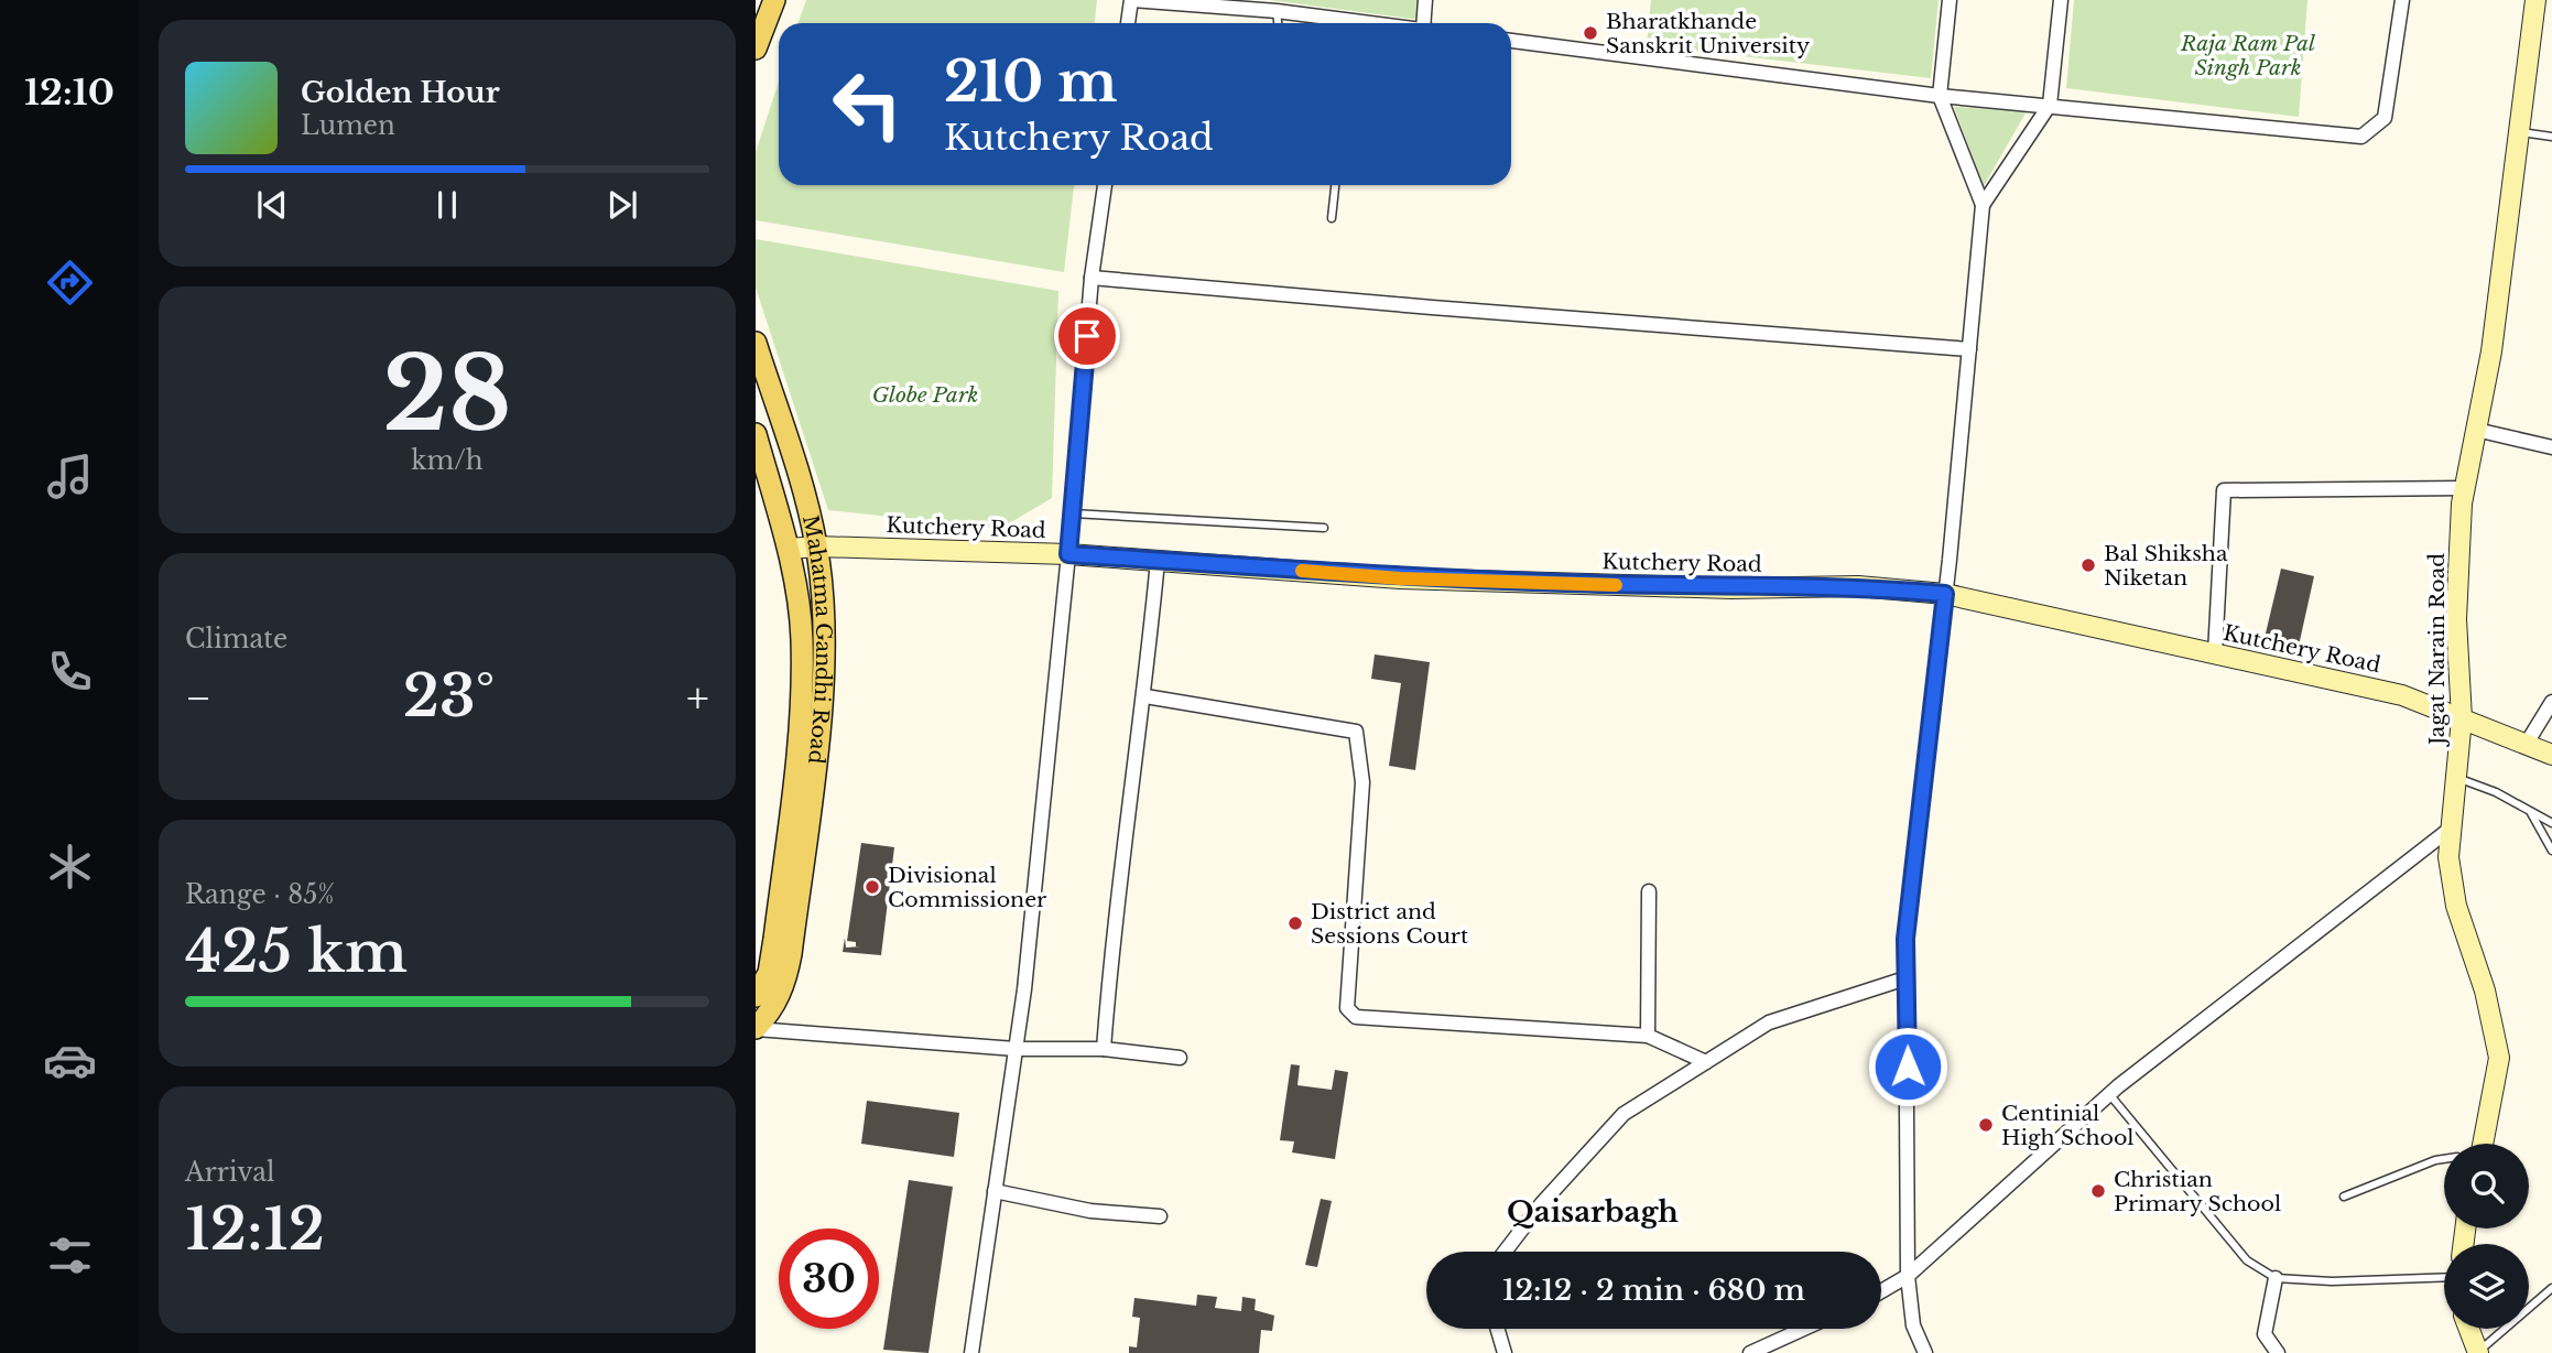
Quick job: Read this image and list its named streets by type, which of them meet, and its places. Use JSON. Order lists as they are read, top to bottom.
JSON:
{
  "streets": {
    "main road": ["Mahatma Gandhi Road"],
    "street": ["Kutchery Road", "Jagat Narain Road"]
  },
  "crossings": [
    ["Kutchery Road", "Mahatma Gandhi Road"],
    ["Kutchery Road", "Jagat Narain Road"]
  ],
  "districts": ["Qaisarbagh"],
  "parks": ["Raja Ram Pal Singh Park", "Globe Park"],
  "places": [
    "Bharatkhande Sanskrit University",
    "Bal Shiksha Niketan",
    "Divisional Commissioner",
    "District and Sessions Court",
    "Centinial High School",
    "Christian Primary School"
  ],
  "page": {
    "tabs": "12:10",
    "turn": ["210 m", "Kutchery Road"],
    "song": ["Golden Hour", "Lumen"],
    "tile": [
      ["28", "km/h"],
      "Climate",
      ["Range · 85%", "425 km"],
      ["Arrival", "12:12"]
    ],
    "heat": ["−", "23°", "+"],
    "limit": "30",
    "trip": "12:12 · 2 min · 680 m"
  }
}
